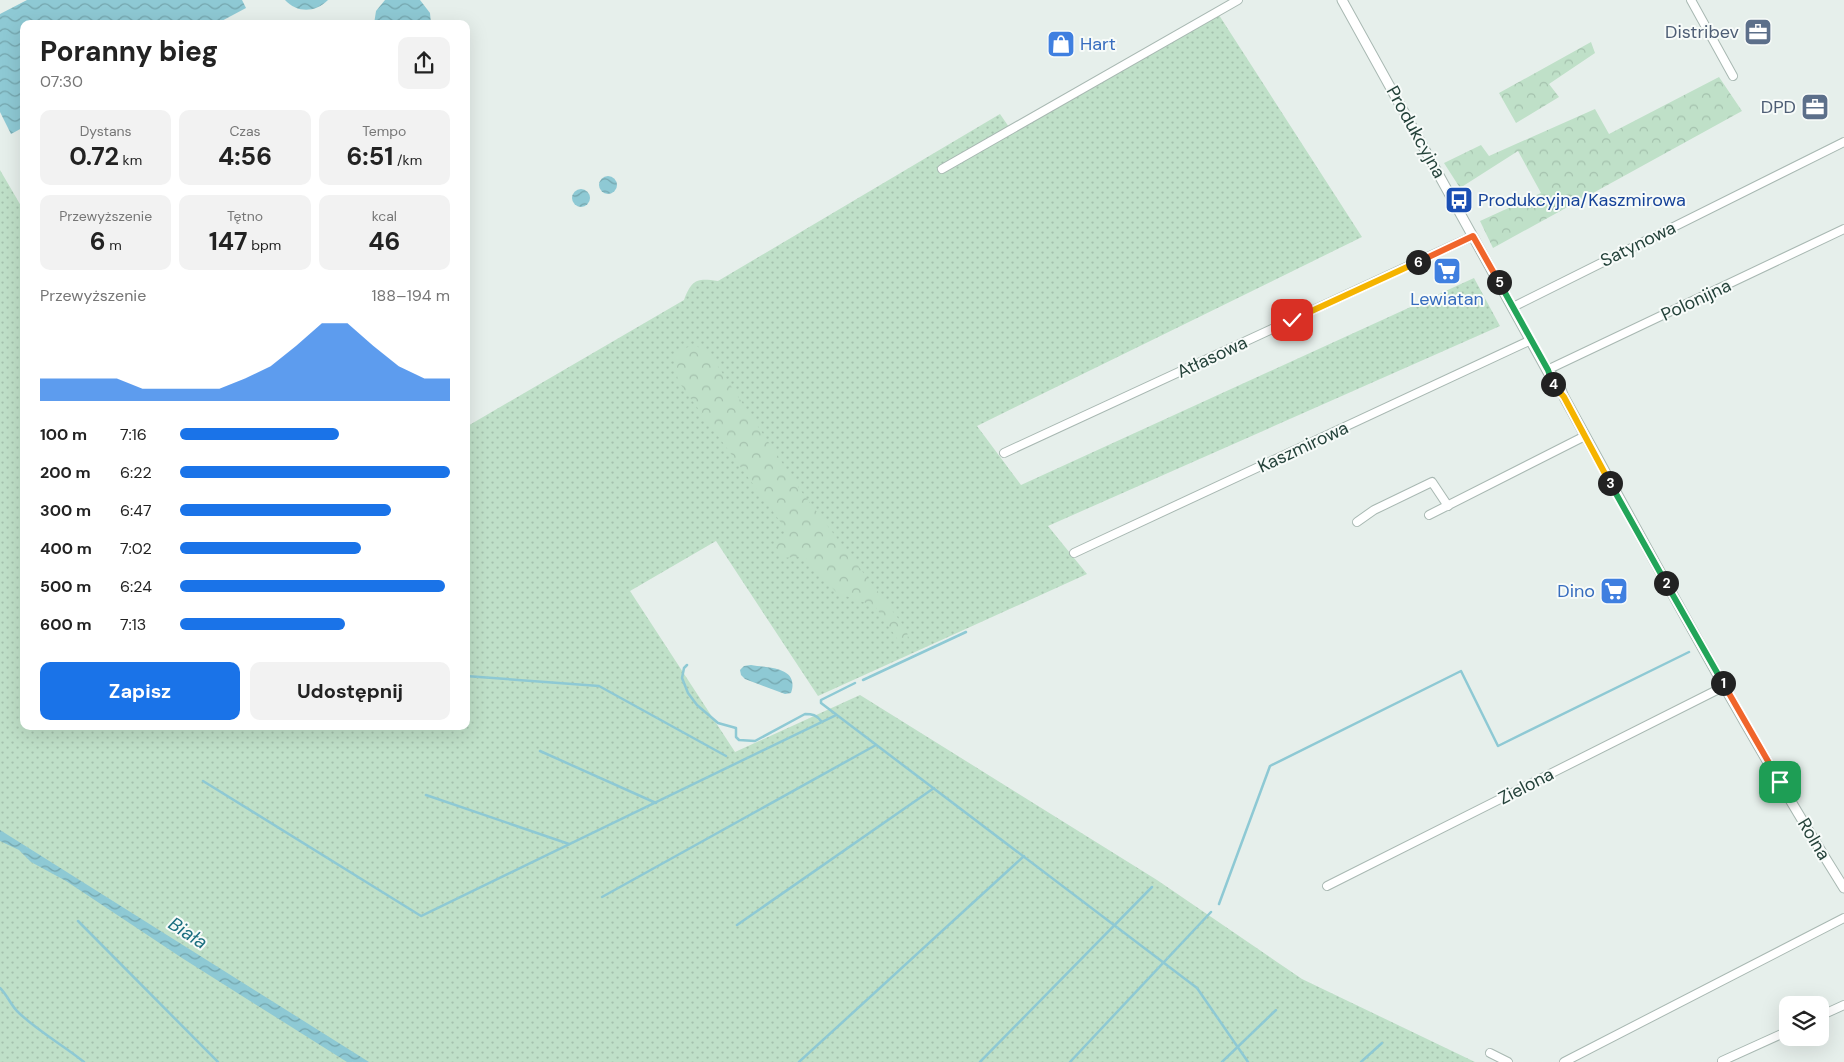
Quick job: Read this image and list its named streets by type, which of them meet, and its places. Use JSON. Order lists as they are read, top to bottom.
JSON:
{
  "streets": {
    "street": [
      "Produkcyjna",
      "Satynowa",
      "Polonijna",
      "Atłasowa",
      "Kaszmirowa",
      "Zielona",
      "Rolna"
    ]
  },
  "crossings": [
    ["Produkcyjna", "Satynowa"],
    ["Produkcyjna", "Polonijna"],
    ["Produkcyjna", "Atłasowa"],
    ["Produkcyjna", "Kaszmirowa"],
    ["Produkcyjna", "Rolna"],
    ["Polonijna", "Rolna"],
    ["Zielona", "Rolna"]
  ],
  "water": ["Biała"],
  "places": {
    "office": ["Distribev", "DPD"],
    "shop": ["Hart"],
    "bus stop": ["Produkcyjna/Kaszmirowa"],
    "supermarket": ["Lewiatan", "Dino"]
  },
  "page": {
    "heading": ["Poranny bieg", "07:30"],
    "stats": [
      ["Dystans", "0.72 km"],
      ["Czas", "4:56"],
      ["Tempo", "6:51 /km"],
      ["Przewyższenie", "6 m"],
      ["Tętno", "147 bpm"],
      ["kcal", "46"]
    ],
    "pins": [
      "6",
      "5",
      "4",
      "3",
      "2",
      "1"
    ],
    "chart": ["Przewyższenie", "188–194 m"],
    "list": [
      {
        "name": "100 m",
        "note": "7:16"
      },
      {
        "name": "200 m",
        "note": "6:22"
      },
      {
        "name": "300 m",
        "note": "6:47"
      },
      {
        "name": "400 m",
        "note": "7:02"
      },
      {
        "name": "500 m",
        "note": "6:24"
      },
      {
        "name": "600 m",
        "note": "7:13"
      }
    ],
    "buttons": ["Zapisz", "Udostępnij"]
  }
}
